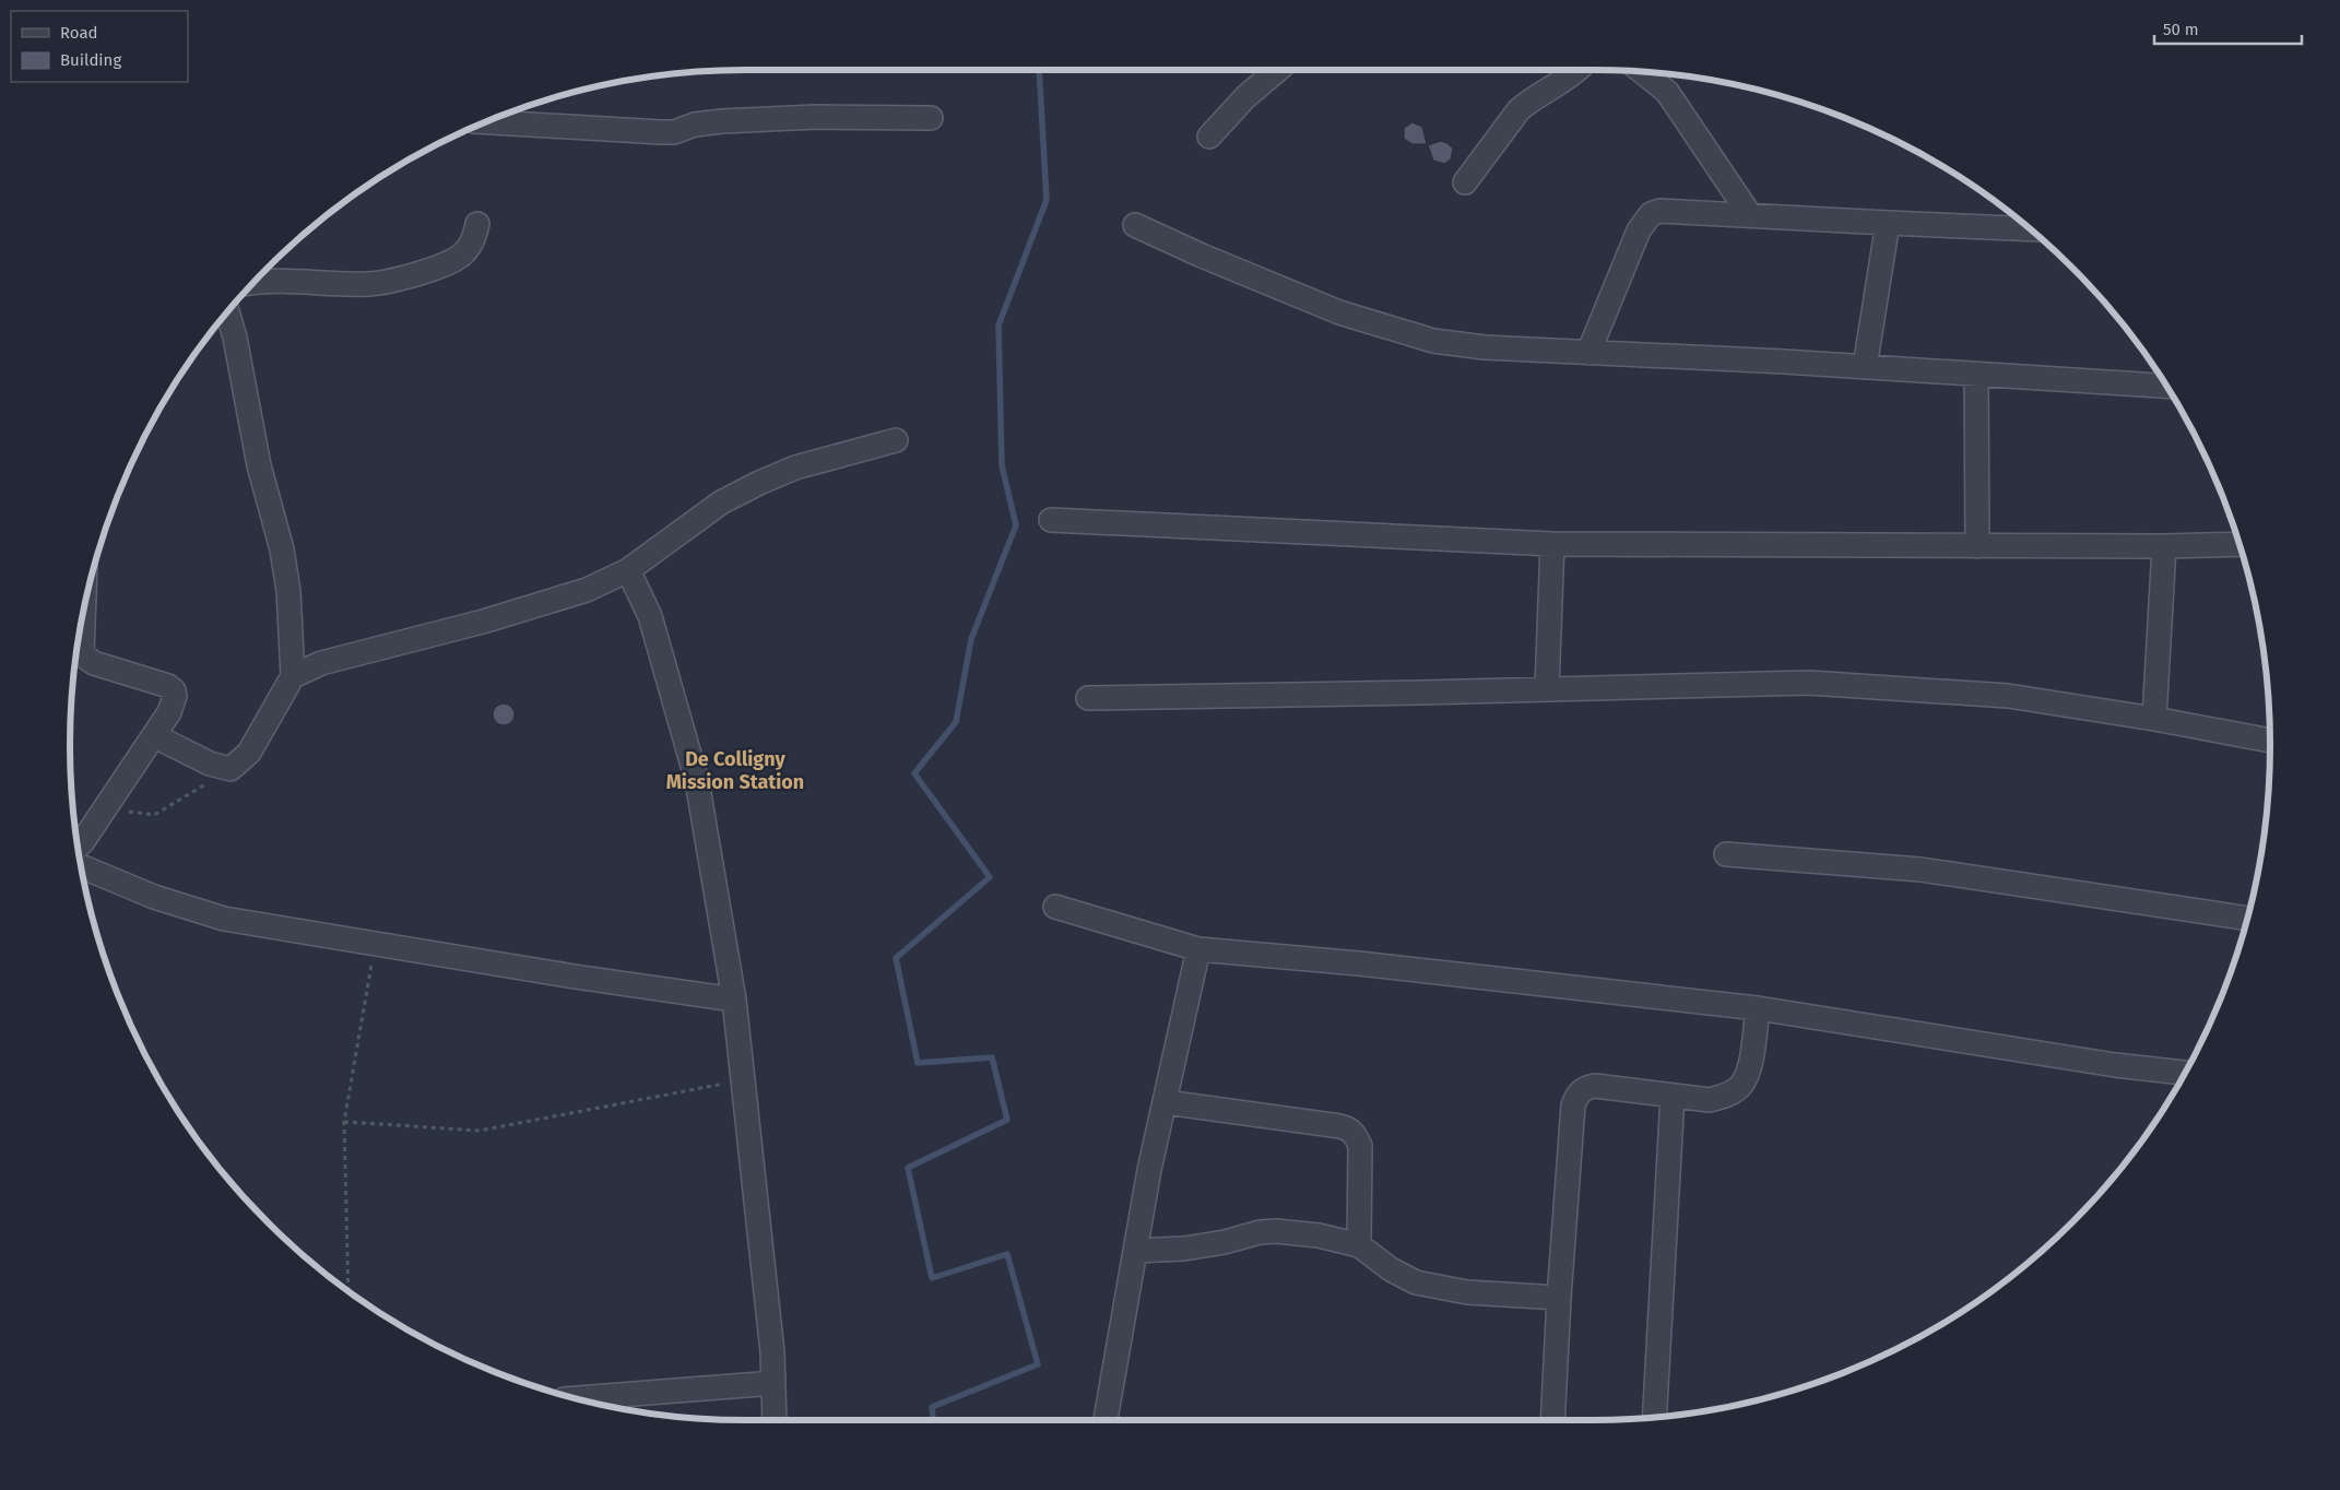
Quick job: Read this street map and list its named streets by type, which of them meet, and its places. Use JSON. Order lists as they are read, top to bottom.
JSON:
{
  "districts": ["De Colligny Mission Station"],
  "legend": ["Road", "Building"],
  "scale_bar": "50 m"
}
